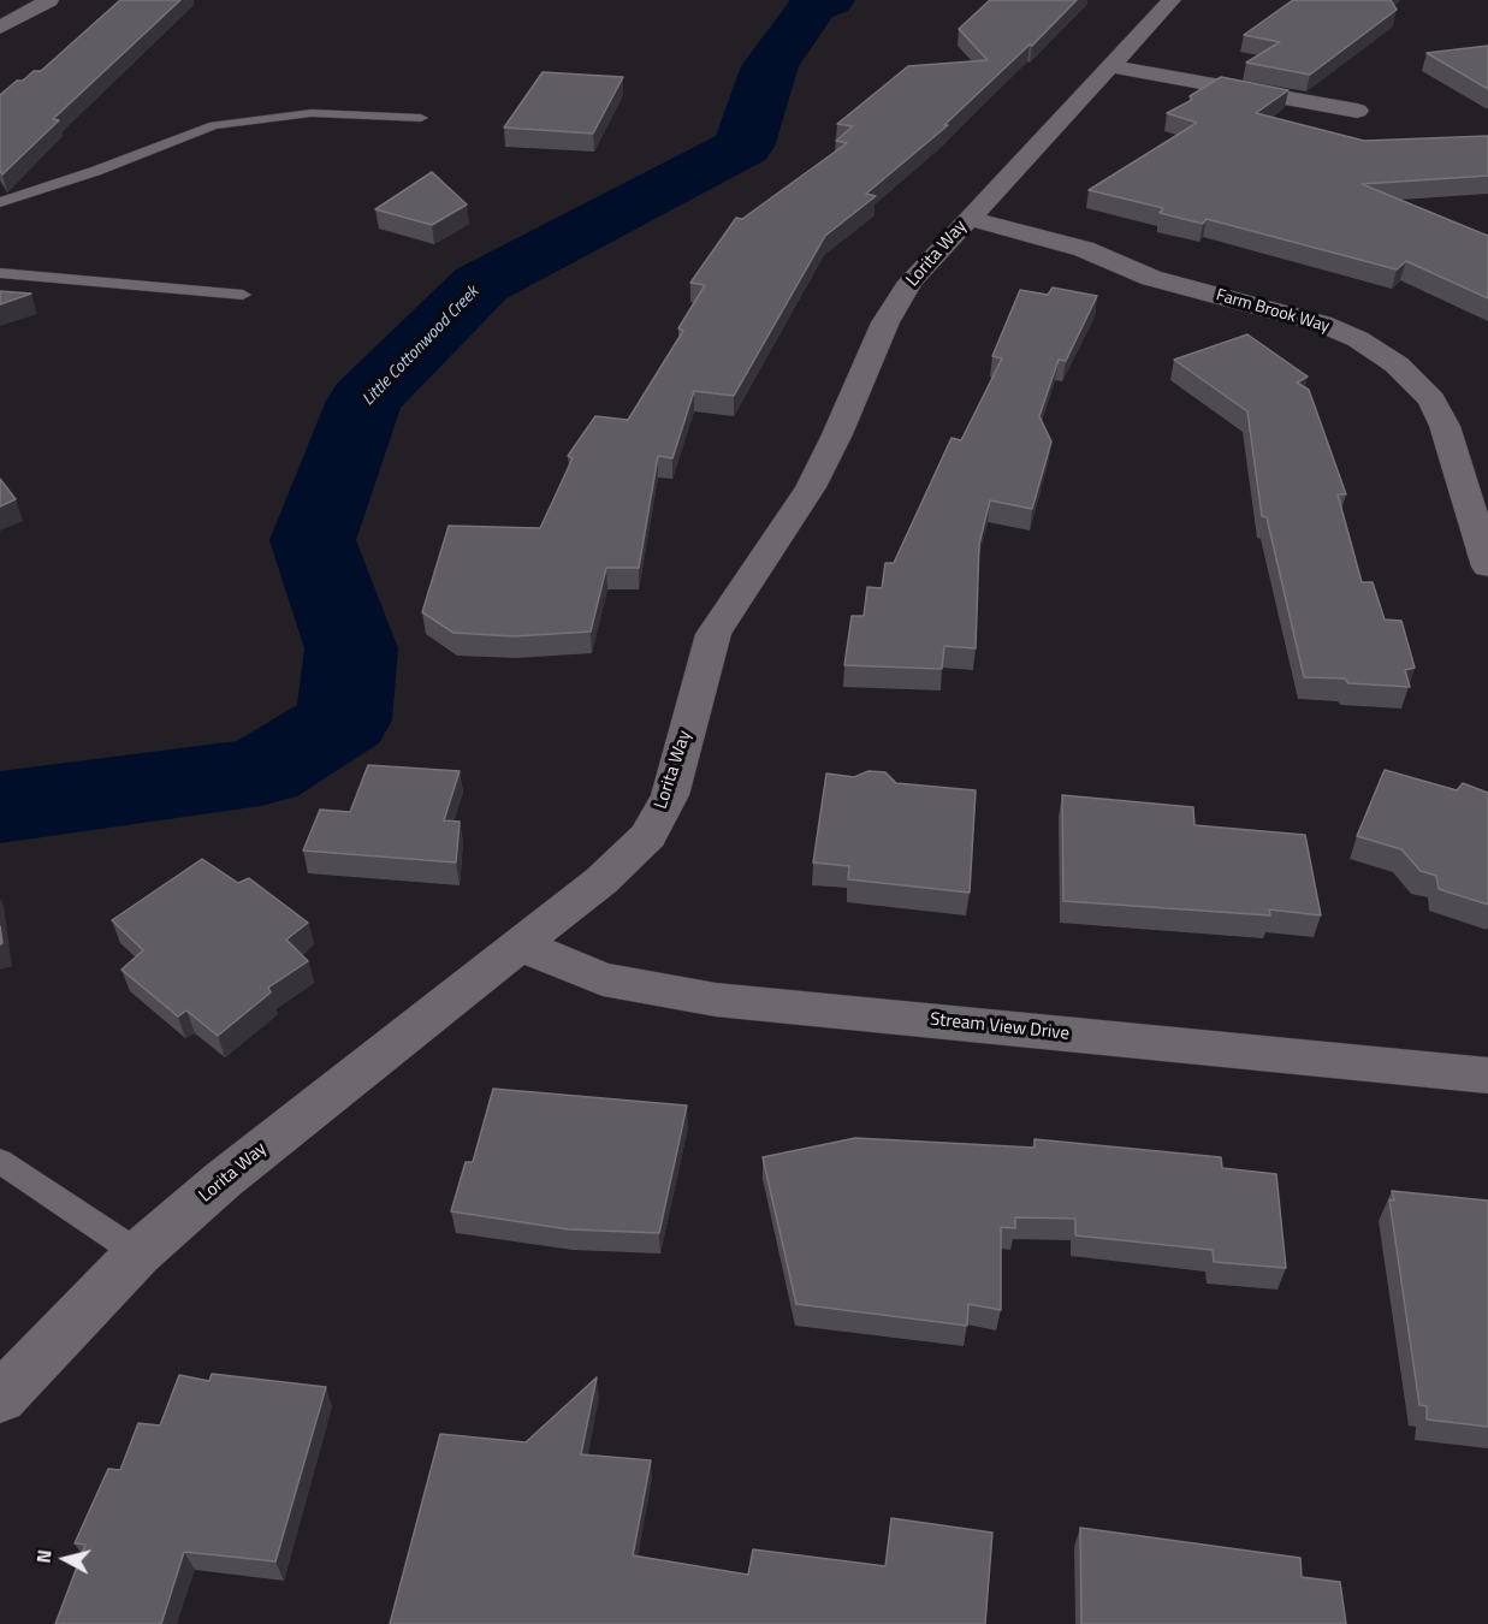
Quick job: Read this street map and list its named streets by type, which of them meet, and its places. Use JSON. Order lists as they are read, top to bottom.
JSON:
{
  "streets": {
    "street": ["Lorita Way", "Farm Brook Way", "Stream View Drive"]
  },
  "crossings": [
    ["Lorita Way", "Farm Brook Way"],
    ["Lorita Way", "Stream View Drive"]
  ],
  "water": ["Little Cottonwood Creek"],
  "north": "left"
}
